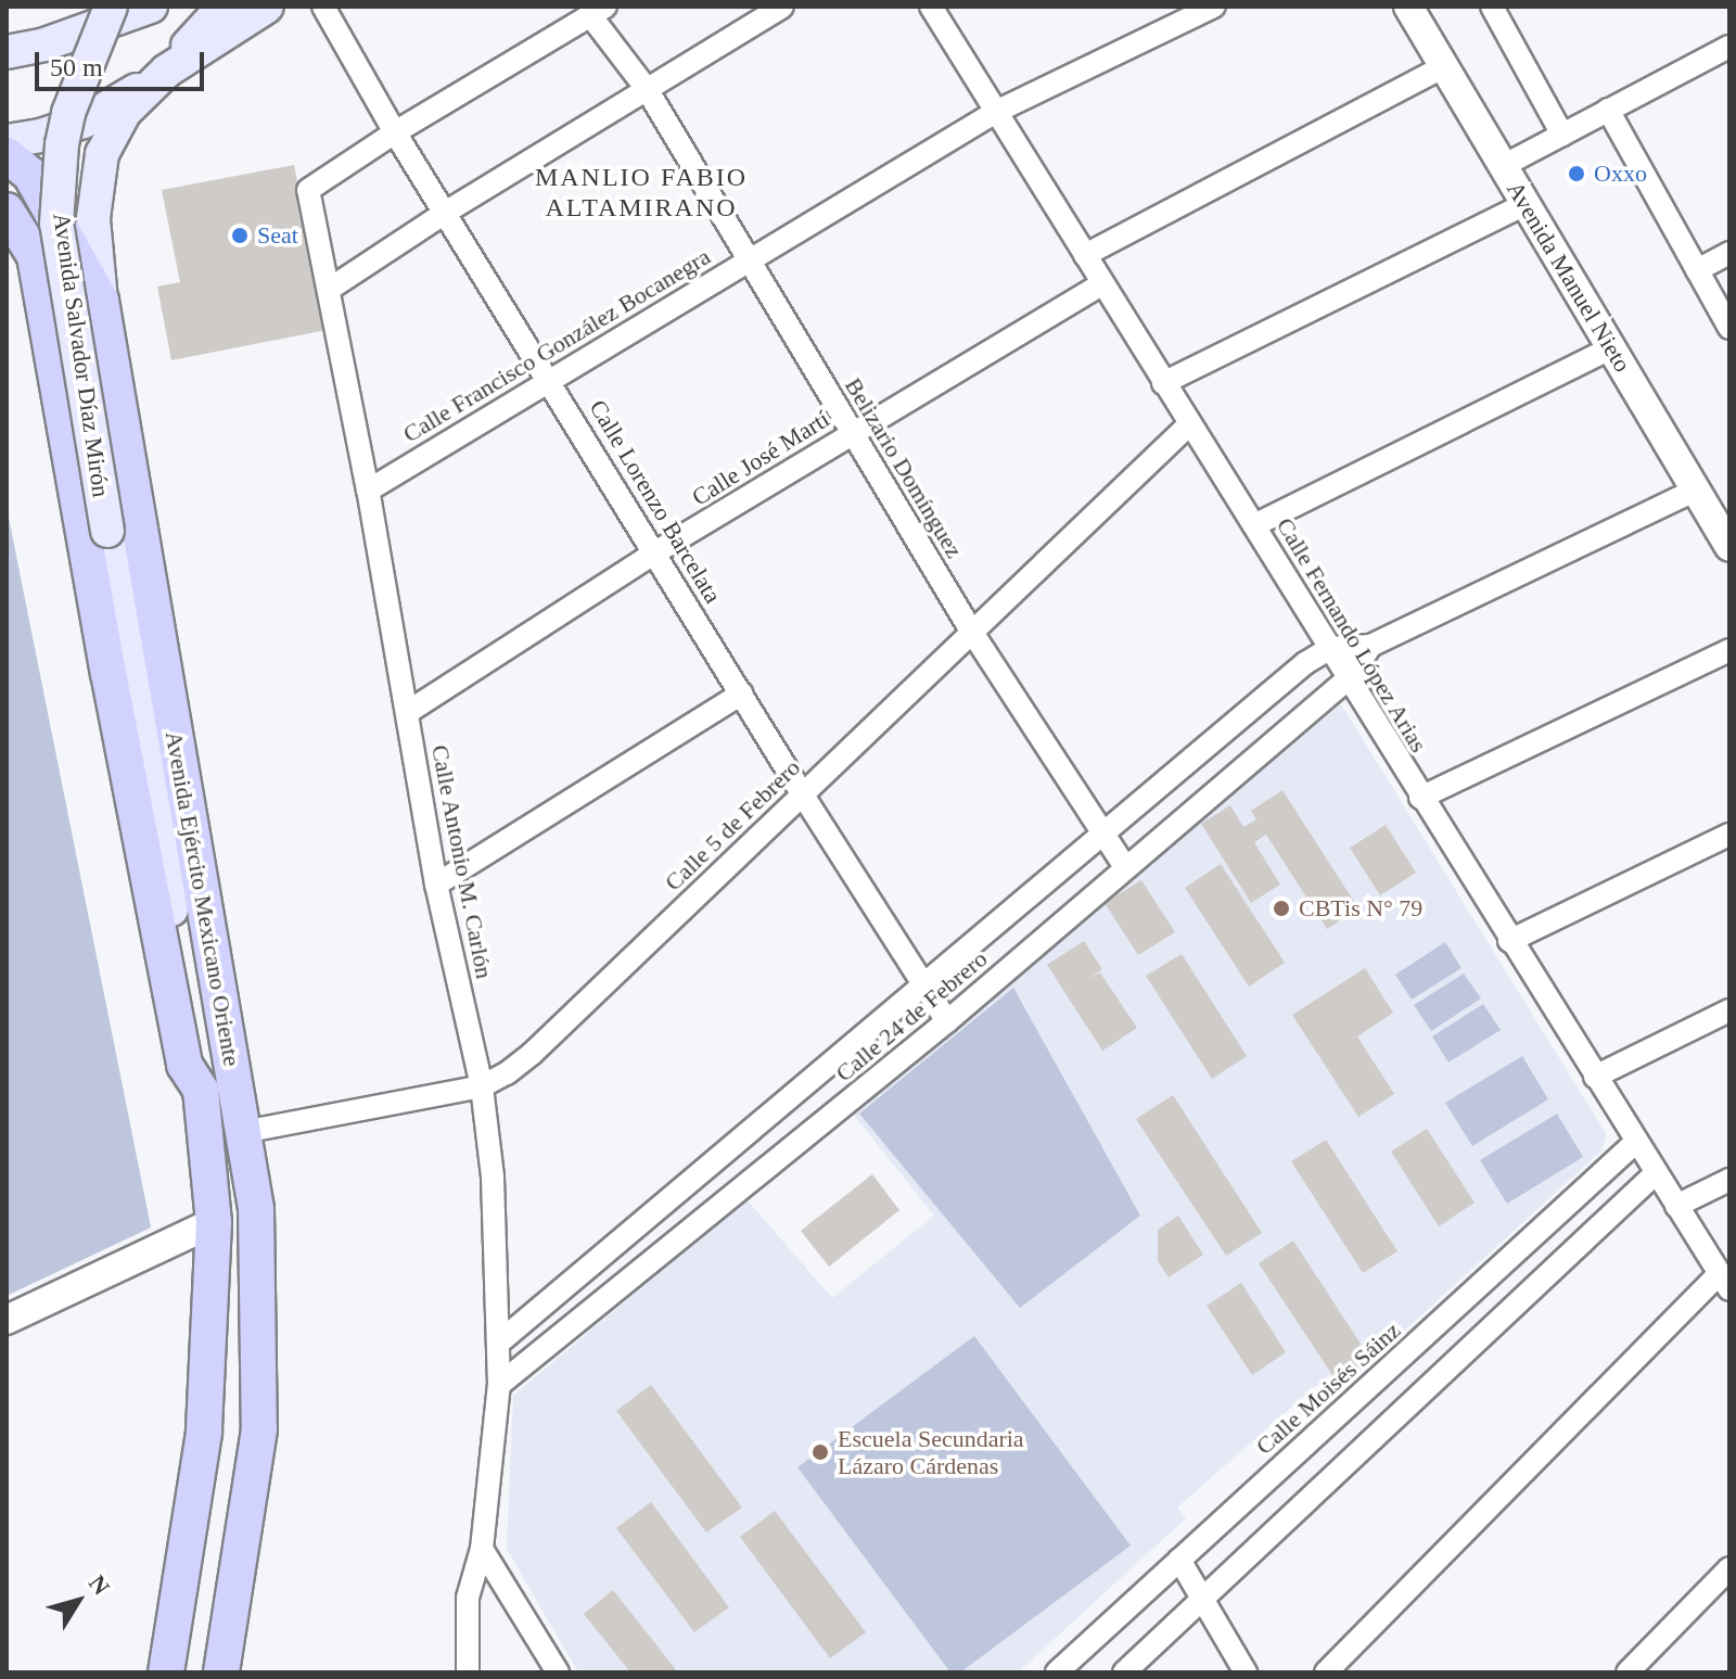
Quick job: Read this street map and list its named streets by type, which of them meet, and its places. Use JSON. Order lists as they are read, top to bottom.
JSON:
{
  "streets": {
    "main road": ["Avenida Salvador Díaz Mirón", "Avenida Ejército Mexicano Oriente"],
    "street": [
      "Avenida Manuel Nieto",
      "Calle Francisco González Bocanegra",
      "Calle José Martí",
      "Belizario Domínguez",
      "Calle Lorenzo Barcelata",
      "Calle Fernando López Arias",
      "Calle 5 de Febrero",
      "Calle Antonio M. Carlón",
      "Calle 24 de Febrero",
      "Calle Moisés Sáinz"
    ]
  },
  "crossings": [
    ["Calle Francisco González Bocanegra", "Belizario Domínguez"],
    ["Calle Francisco González Bocanegra", "Calle Lorenzo Barcelata"],
    ["Calle Francisco González Bocanegra", "Calle Fernando López Arias"],
    ["Calle Francisco González Bocanegra", "Calle Antonio M. Carlón"],
    ["Avenida Salvador Díaz Mirón", "Avenida Ejército Mexicano Oriente"],
    ["Calle José Martí", "Belizario Domínguez"],
    ["Calle José Martí", "Calle Lorenzo Barcelata"],
    ["Calle José Martí", "Calle Fernando López Arias"],
    ["Calle José Martí", "Calle Antonio M. Carlón"],
    ["Belizario Domínguez", "Calle 5 de Febrero"],
    ["Belizario Domínguez", "Calle 24 de Febrero"],
    ["Calle Lorenzo Barcelata", "Calle 5 de Febrero"],
    ["Calle Lorenzo Barcelata", "Calle Antonio M. Carlón"],
    ["Calle Lorenzo Barcelata", "Calle 24 de Febrero"],
    ["Calle Fernando López Arias", "Calle 5 de Febrero"],
    ["Calle Fernando López Arias", "Calle 24 de Febrero"],
    ["Calle Fernando López Arias", "Calle Moisés Sáinz"],
    ["Calle 5 de Febrero", "Calle Antonio M. Carlón"],
    ["Calle 5 de Febrero", "Avenida Ejército Mexicano Oriente"],
    ["Calle Antonio M. Carlón", "Calle 24 de Febrero"]
  ],
  "districts": ["MANLIO FABIO ALTAMIRANO"],
  "places": [
    "Oxxo",
    "Seat",
    "CBTis N° 79",
    "Escuela Secundaria Lázaro Cárdenas"
  ],
  "scale_bar": "50 m",
  "north": "top right"
}
